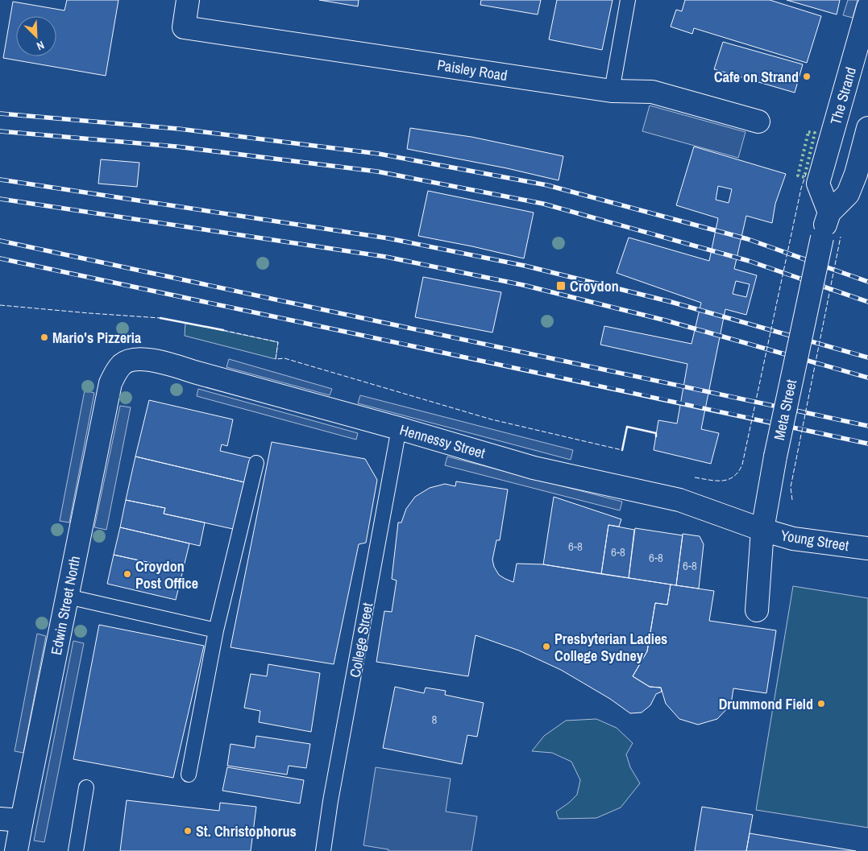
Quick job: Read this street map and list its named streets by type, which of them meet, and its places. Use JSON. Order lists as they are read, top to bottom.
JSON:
{
  "streets": {
    "street": [
      "Paisley Road",
      "The Strand",
      "Meta Street",
      "Hennessy Street",
      "Young Street",
      "Edwin Street North"
    ],
    "lane": ["College Street"]
  },
  "crossings": [
    ["Meta Street", "Hennessy Street"],
    ["Meta Street", "Young Street"],
    ["Hennessy Street", "Young Street"],
    ["Hennessy Street", "Edwin Street North"],
    ["Hennessy Street", "College Street"]
  ],
  "places": {
    "other": [
      "Cafe on Strand",
      "Mario's Pizzeria",
      "Croydon Post Office",
      "Presbyterian Ladies College Sydney",
      "Drummond Field",
      "St. Christophorus"
    ],
    "transit": ["Croydon"]
  },
  "house_numbers": [
    "6-8",
    "6-8",
    "6-8",
    "6-8",
    "8"
  ],
  "north": "bottom right"
}
